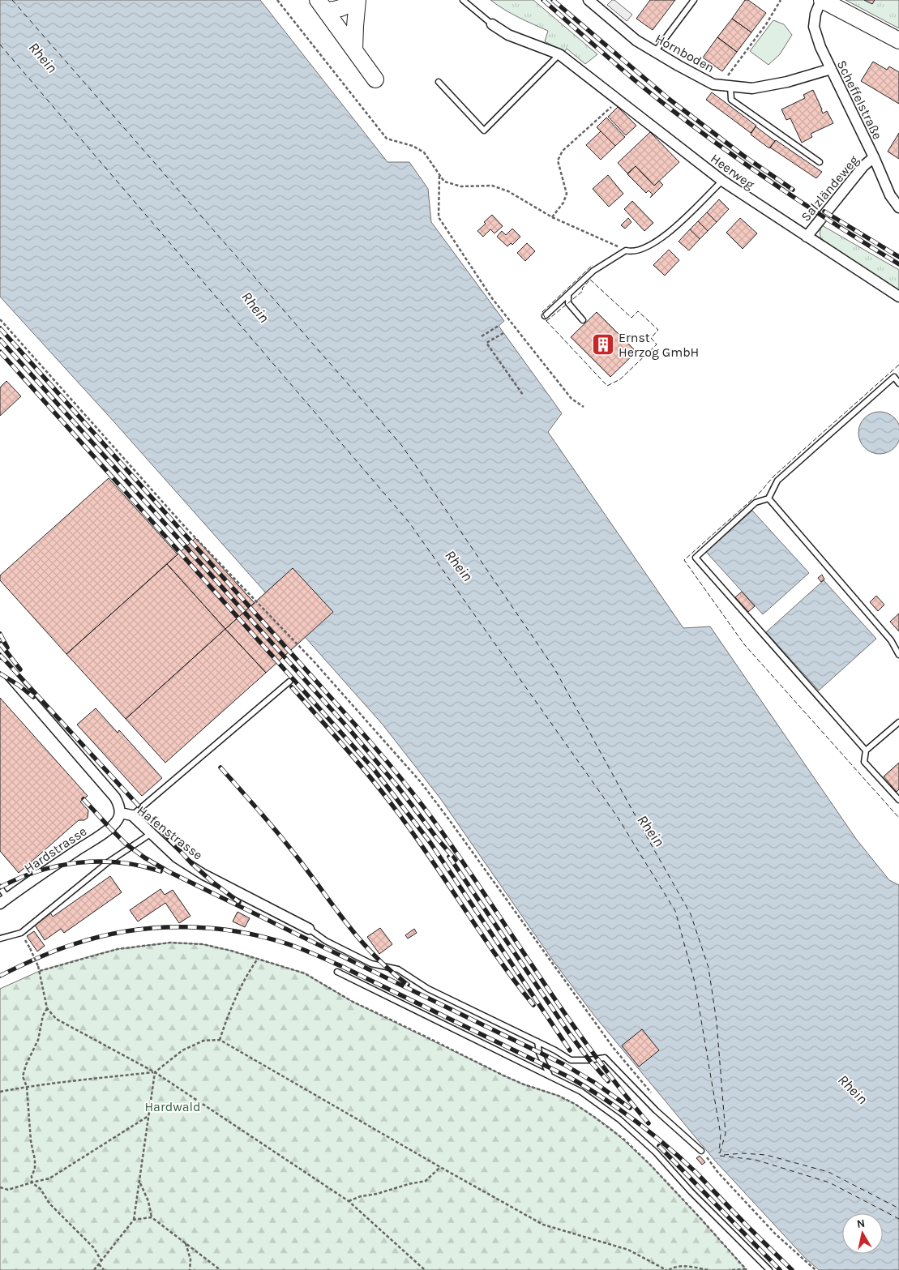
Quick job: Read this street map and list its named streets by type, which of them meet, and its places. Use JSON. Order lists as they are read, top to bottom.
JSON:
{
  "streets": {
    "street": [
      "Hornboden",
      "Scheffelstraße",
      "Heerweg",
      "Salzländeweg",
      "Hafenstrasse",
      "Hardstrasse"
    ]
  },
  "crossings": [
    ["Hornboden", "Scheffelstraße"],
    ["Scheffelstraße", "Salzländeweg"],
    ["Heerweg", "Salzländeweg"],
    ["Hafenstrasse", "Hardstrasse"]
  ],
  "water": ["Rhein"],
  "parks": ["Hardwald"],
  "places": {
    "building": ["Ernst Herzog GmbH"]
  },
  "north": "top"
}
